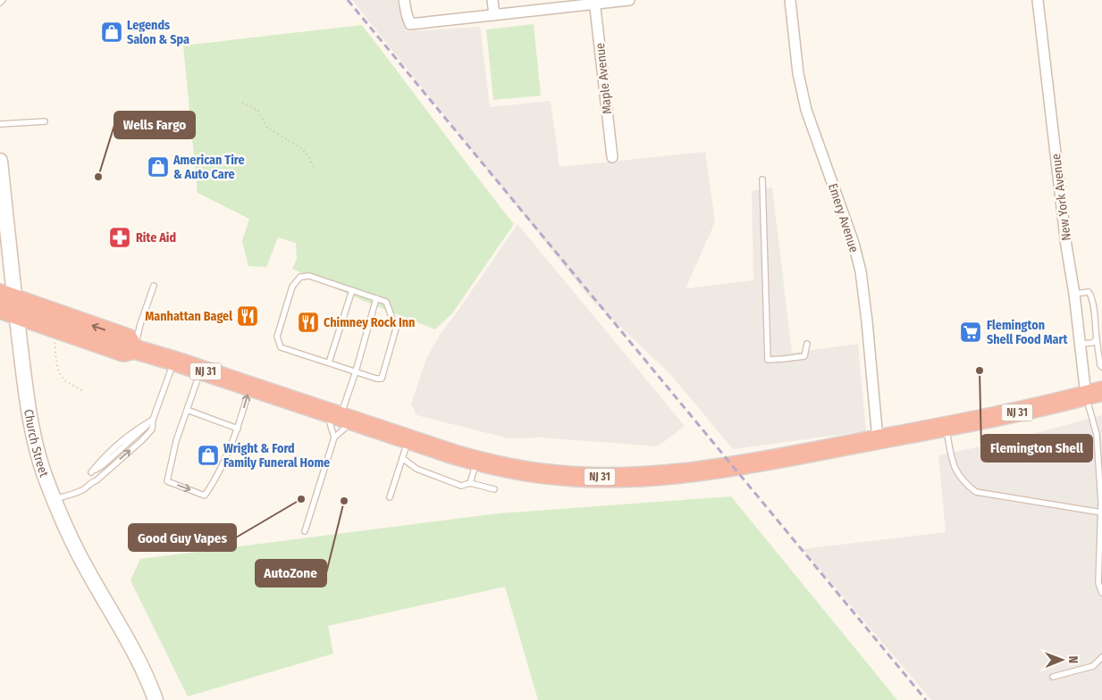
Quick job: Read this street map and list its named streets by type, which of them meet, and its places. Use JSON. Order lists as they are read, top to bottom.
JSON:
{
  "streets": {
    "highway": ["NJ 31"],
    "street": [
      "Maple Avenue",
      "New York Avenue",
      "Emery Avenue",
      "Church Street"
    ]
  },
  "crossings": [
    ["New York Avenue", "NJ 31"],
    ["Emery Avenue", "NJ 31"],
    ["NJ 31", "Church Street"]
  ],
  "places": {
    "shop": ["Legends Salon & Spa", "American Tire & Auto Care", "Wright & Ford Family Funeral Home"],
    "other": [
      "Wells Fargo",
      "Flemington Shell",
      "Good Guy Vapes",
      "AutoZone"
    ],
    "pharmacy": ["Rite Aid"],
    "restaurant": ["Manhattan Bagel", "Chimney Rock Inn"],
    "supermarket": ["Flemington Shell Food Mart"]
  },
  "north": "right"
}
